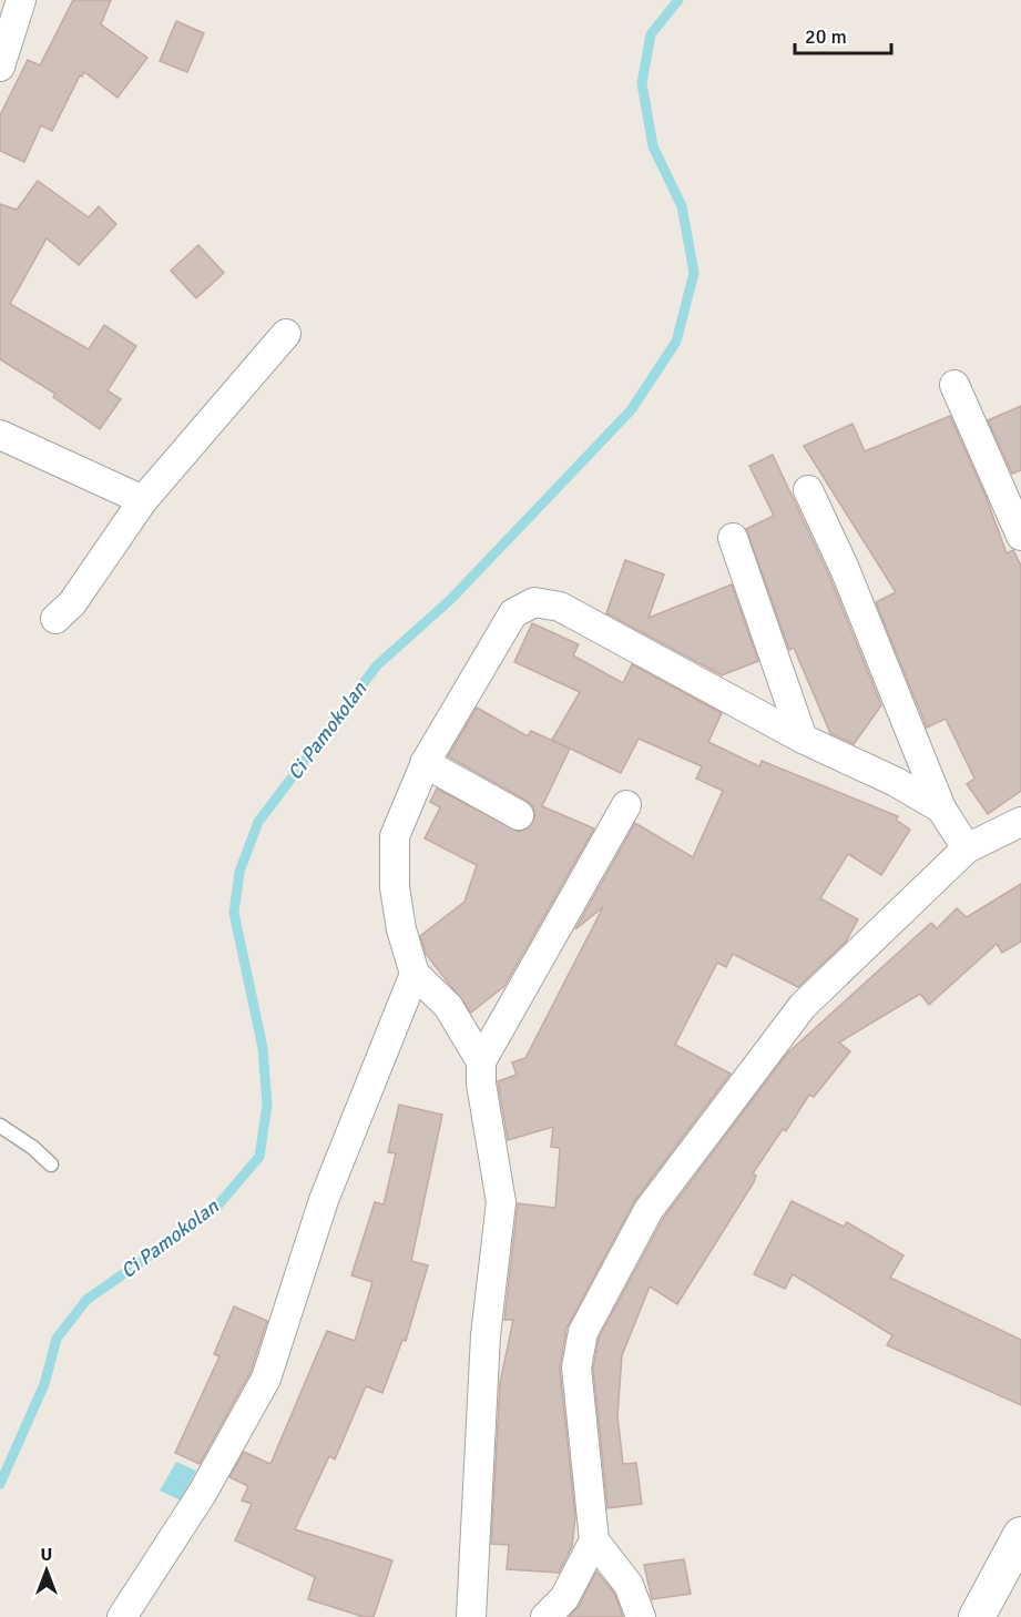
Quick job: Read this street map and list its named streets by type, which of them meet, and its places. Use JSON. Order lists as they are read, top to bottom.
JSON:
{
  "water": ["Ci Pamokolan"],
  "scale_bar": "20 m",
  "north": "top"
}
